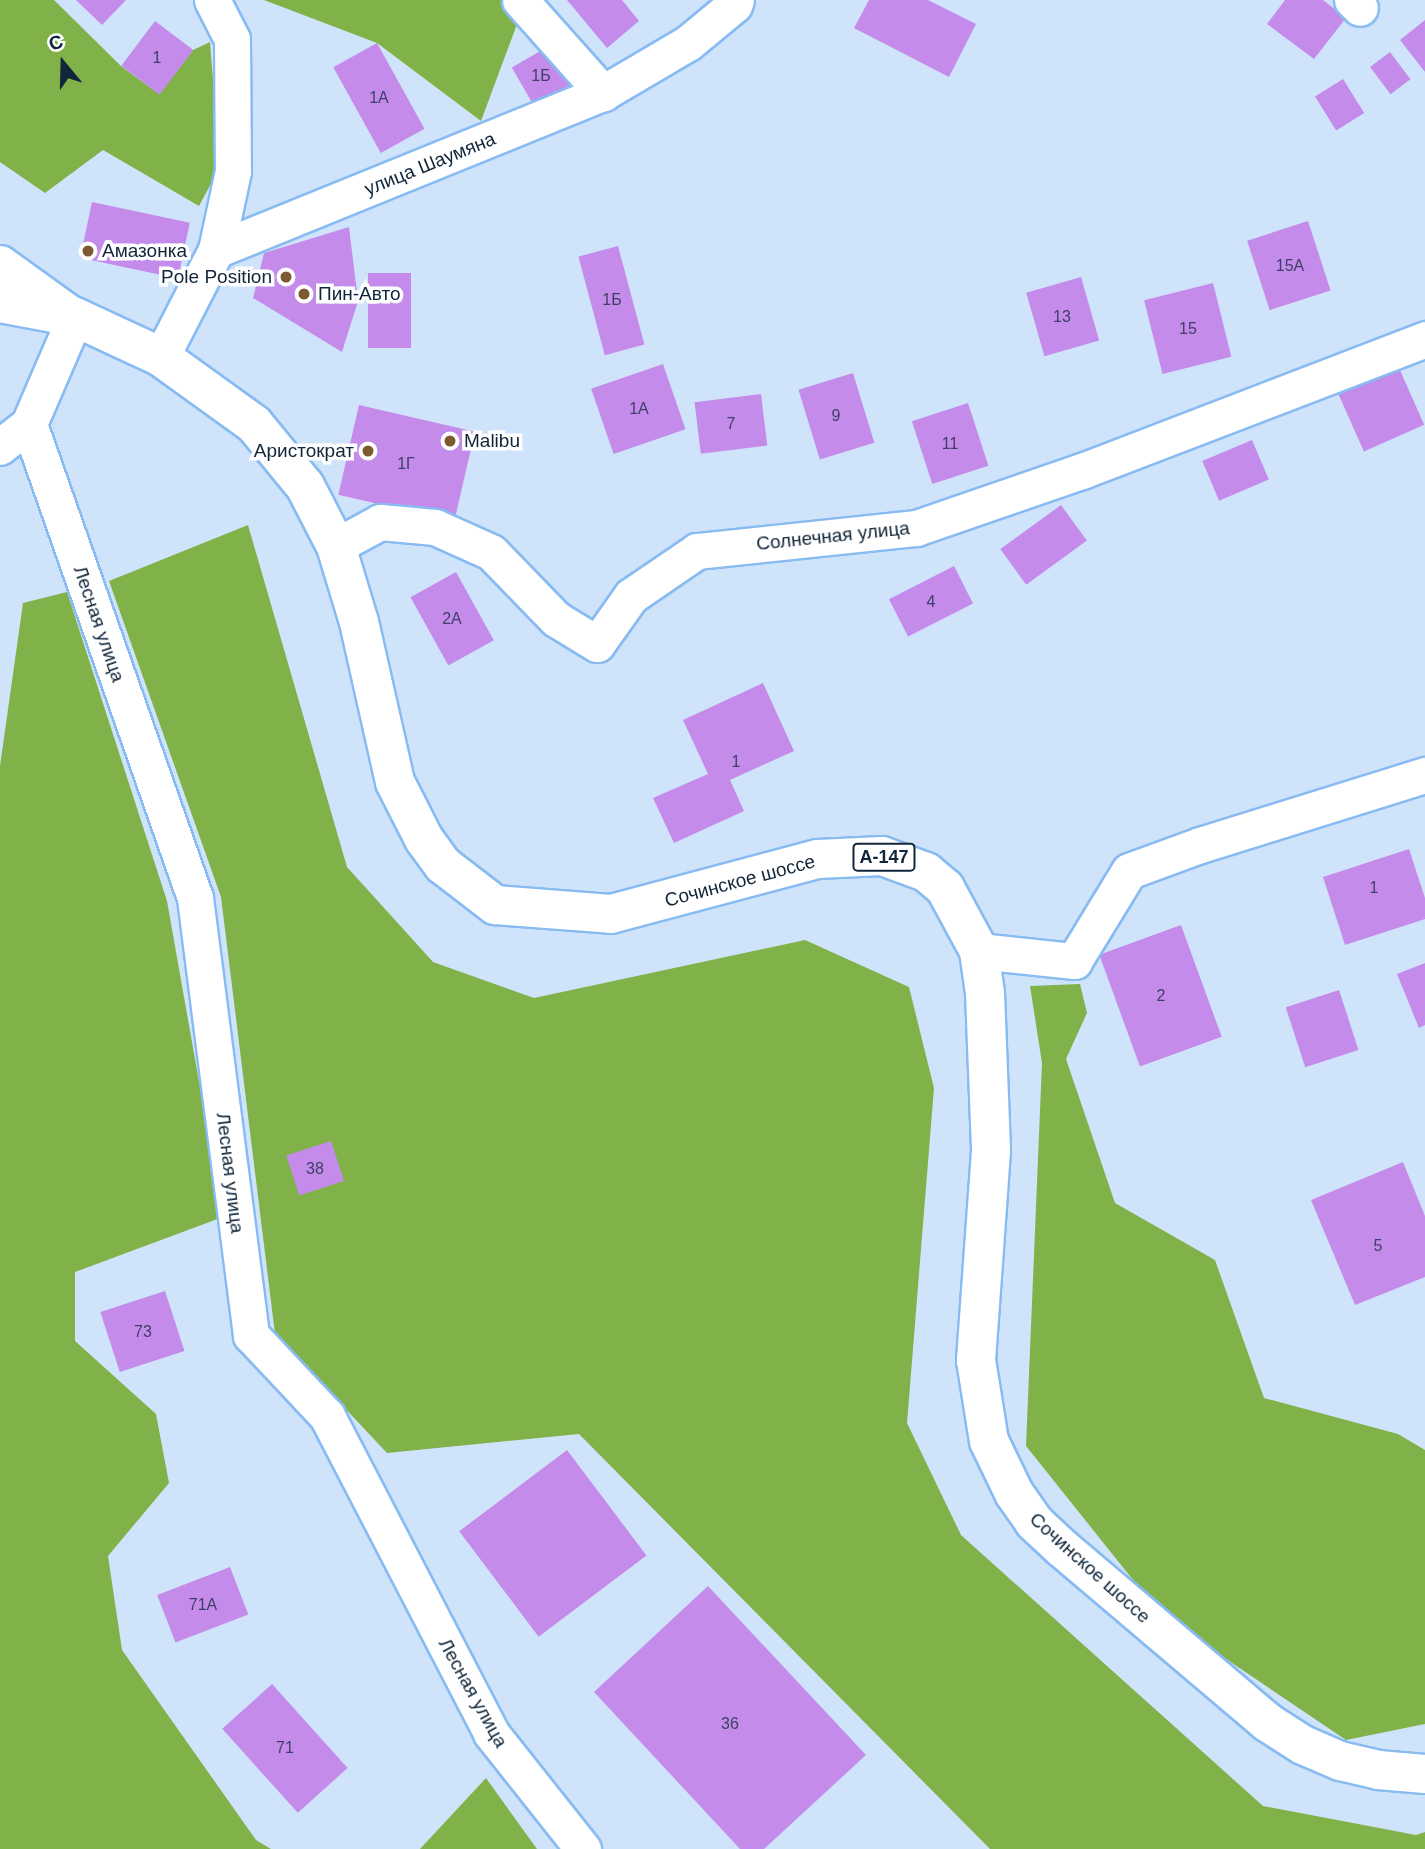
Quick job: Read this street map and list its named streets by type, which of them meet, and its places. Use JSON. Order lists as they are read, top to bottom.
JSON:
{
  "streets": {
    "highway": ["А-147", "Сочинское шоссе"],
    "street": ["улица Шаумяна", "Солнечная улица", "Лесная улица"]
  },
  "crossings": [
    ["Солнечная улица", "Сочинское шоссе"]
  ],
  "places": [
    "Амазонка",
    "Pole Position",
    "Пин-Авто",
    "Malibu",
    "Аристократ"
  ],
  "house_numbers": [
    "1",
    "1Б",
    "1А",
    "15А",
    "1Б",
    "13",
    "15",
    "1А",
    "9",
    "7",
    "11",
    "1Г",
    "4",
    "2А",
    "1",
    "1",
    "2",
    "38",
    "5",
    "73",
    "71А",
    "36",
    "71"
  ],
  "north": "top"
}
